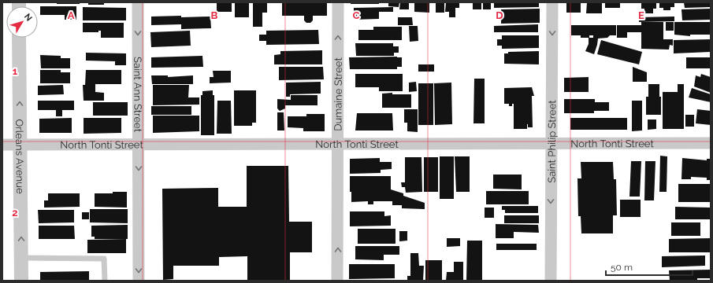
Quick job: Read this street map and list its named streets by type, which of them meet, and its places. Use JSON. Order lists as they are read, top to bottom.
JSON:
{
  "streets": {
    "street": [
      "Saint Ann Street",
      "Dumaine Street",
      "Saint Philip Street",
      "North Tonti Street",
      "Orleans Avenue"
    ]
  },
  "crossings": [
    ["Saint Ann Street", "North Tonti Street"],
    ["Dumaine Street", "North Tonti Street"],
    ["Saint Philip Street", "North Tonti Street"],
    ["North Tonti Street", "Orleans Avenue"]
  ],
  "one_way": [
    "Saint Ann Street",
    "Dumaine Street",
    "Saint Philip Street",
    "Orleans Avenue"
  ],
  "scale_bar": "50 m",
  "north": "top right",
  "grid": {
    "columns": [
      "A",
      "B",
      "C",
      "D",
      "E"
    ],
    "rows": ["1", "2"]
  }
}
